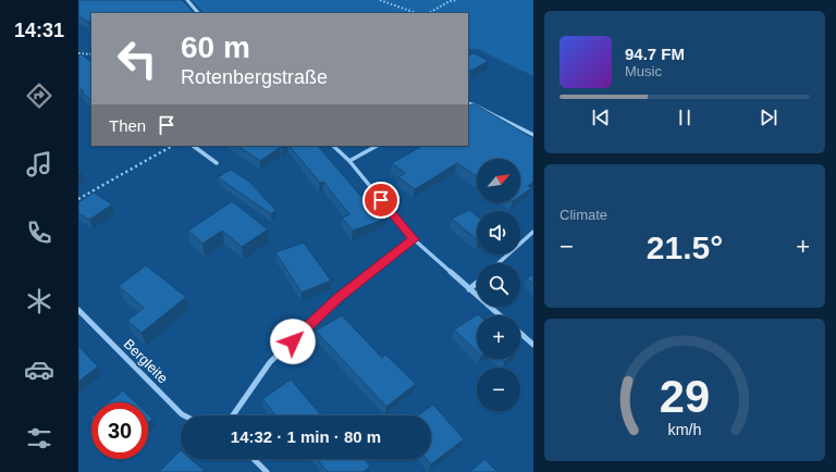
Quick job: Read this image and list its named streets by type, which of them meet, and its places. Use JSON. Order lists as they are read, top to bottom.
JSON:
{
  "streets": {
    "street": ["Bergleite"]
  },
  "north": "top right",
  "page": {
    "tabs": "14:31",
    "turn": ["60 m", "Rotenbergstraße"],
    "song": ["94.7 FM", "Music"],
    "then": "Then",
    "map_buttons": ["+", "−"],
    "tile": "Climate",
    "heat": ["−", "21.5°", "+"],
    "limit": "30",
    "trip": "14:32 · 1 min · 80 m",
    "gauge": ["29", "km/h"]
  }
}
